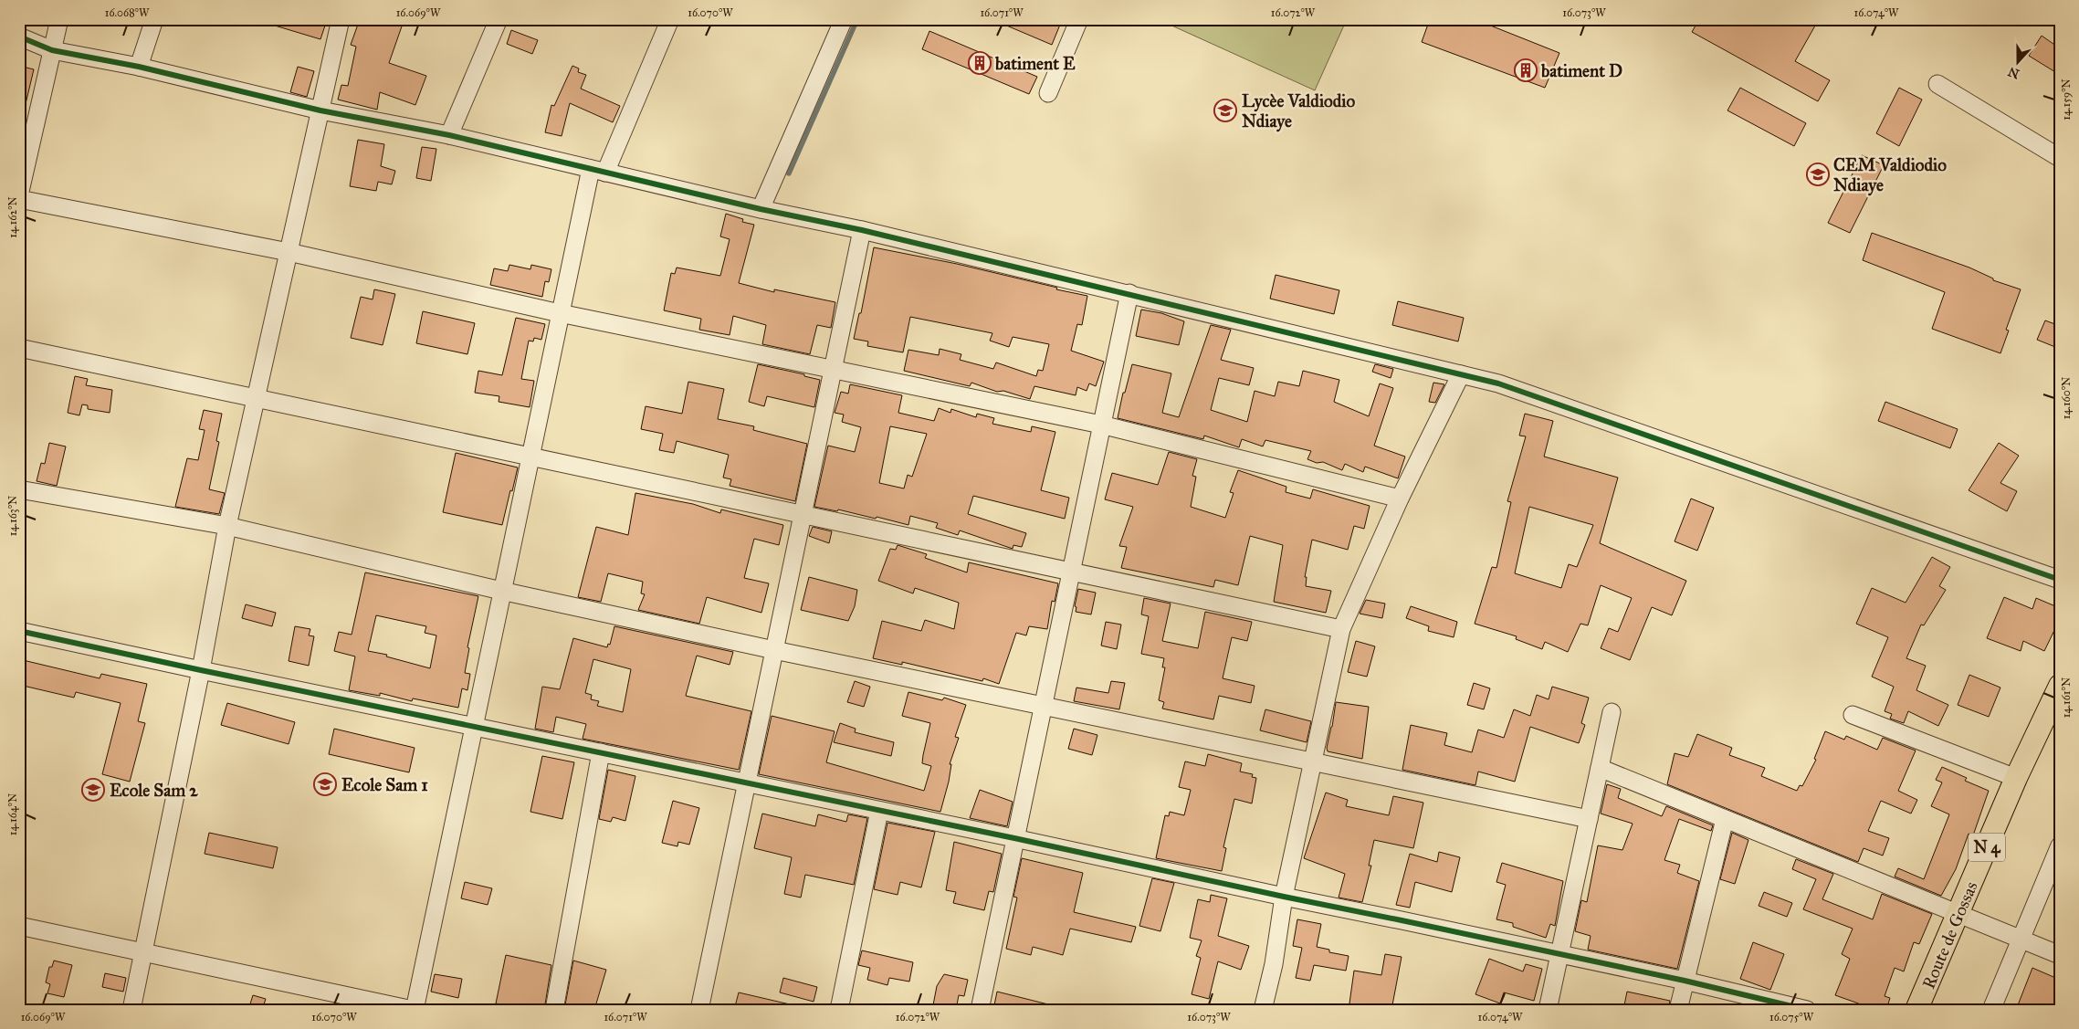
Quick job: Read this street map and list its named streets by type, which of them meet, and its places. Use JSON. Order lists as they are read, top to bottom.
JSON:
{
  "streets": {
    "main road": ["N 4", "Route de Gossas"]
  },
  "places": {
    "building": ["batiment E", "batiment D"],
    "school or university": [
      "Lycèe Valdiodio Ndiaye",
      "CEM Valdiodio Ndiaye",
      "Ecole Sam 1",
      "Ecole Sam 2"
    ]
  },
  "north": "bottom",
  "coordinates": [
    "16.068°W",
    "16.069°W",
    "16.070°W",
    "16.071°W",
    "16.072°W",
    "16.073°W",
    "16.074°W",
    "14.159°N",
    "14.162°N",
    "14.160°N",
    "14.163°N",
    "14.161°N",
    "14.164°N",
    "16.075°W"
  ]
}
